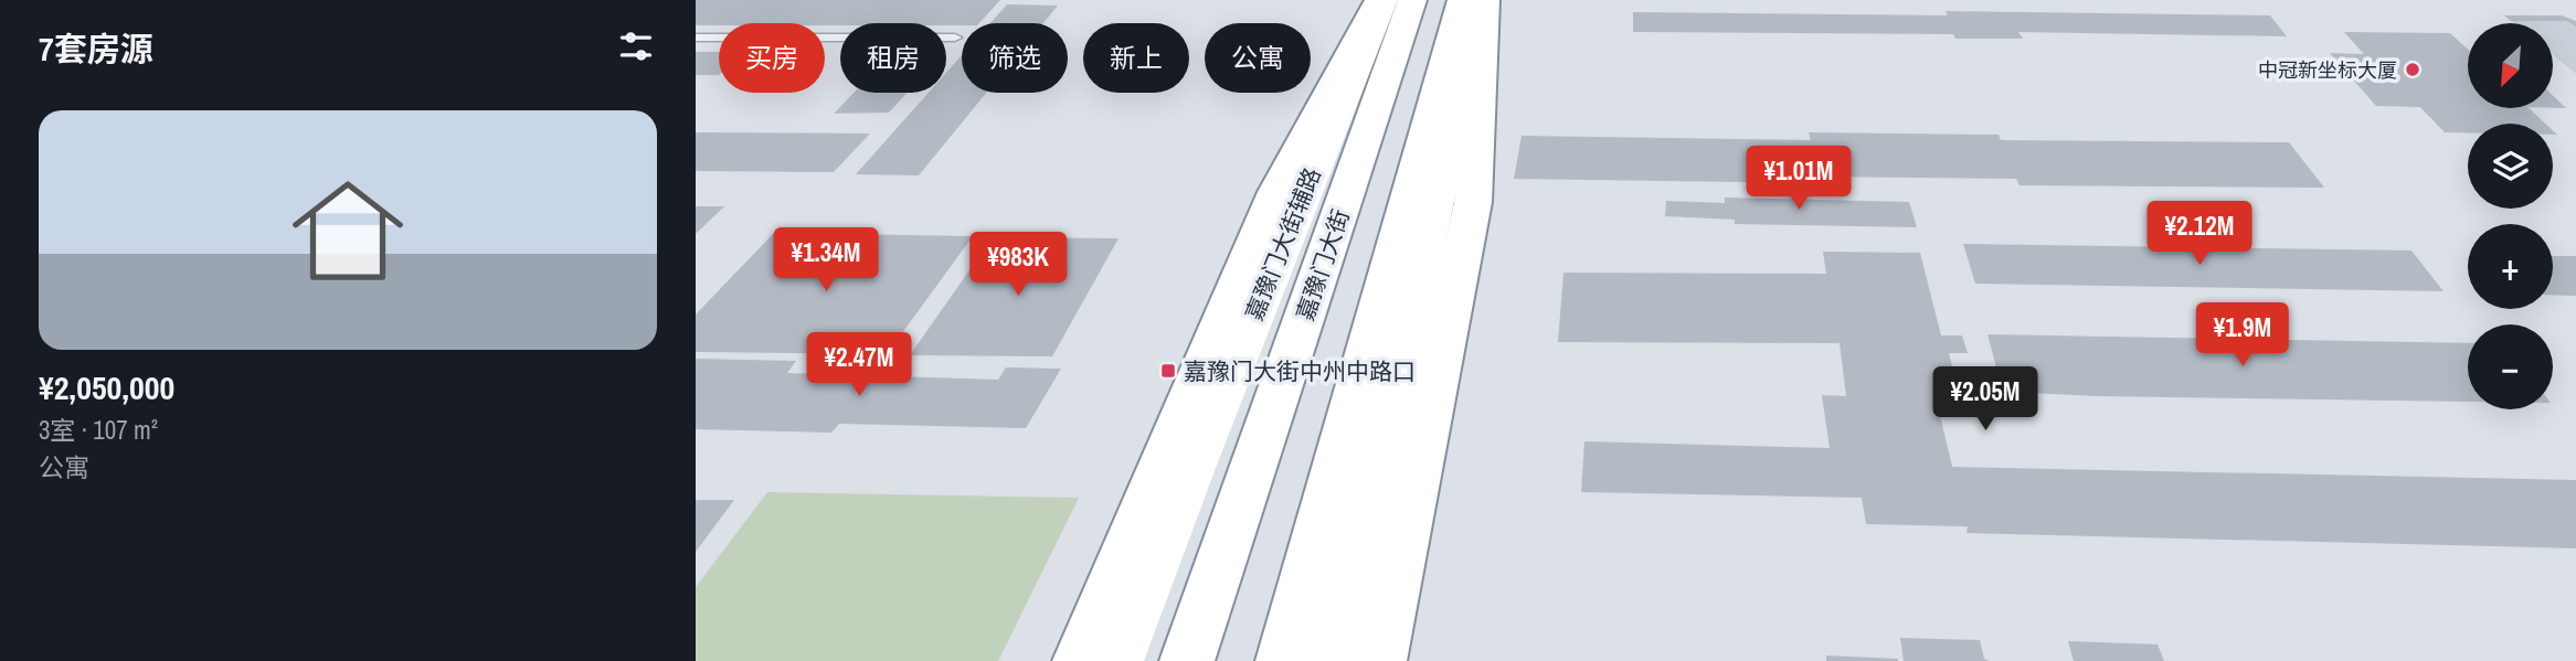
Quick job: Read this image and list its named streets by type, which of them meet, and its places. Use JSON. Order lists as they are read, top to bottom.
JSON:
{
  "streets": {
    "main road": ["嘉豫门大街辅路", "嘉豫门大街"]
  },
  "places": {
    "other": ["中冠新坐标大厦"],
    "transit": ["嘉豫门大街中州中路口"]
  },
  "north": "bottom left",
  "page": {
    "heading": "7套房源",
    "map_buttons": ["+", "−"],
    "chip": [
      "买房",
      "租房",
      "筛选",
      "新上",
      "公寓"
    ],
    "list": [
      {
        "name": "¥2,050,000",
        "note": "3室 · 107 m² · 公寓"
      }
    ],
    "price": [
      "¥1.01M",
      "¥2.12M",
      "¥1.34M",
      "¥983K",
      "¥1.9M",
      "¥2.47M",
      "¥2.05M"
    ]
  }
}
